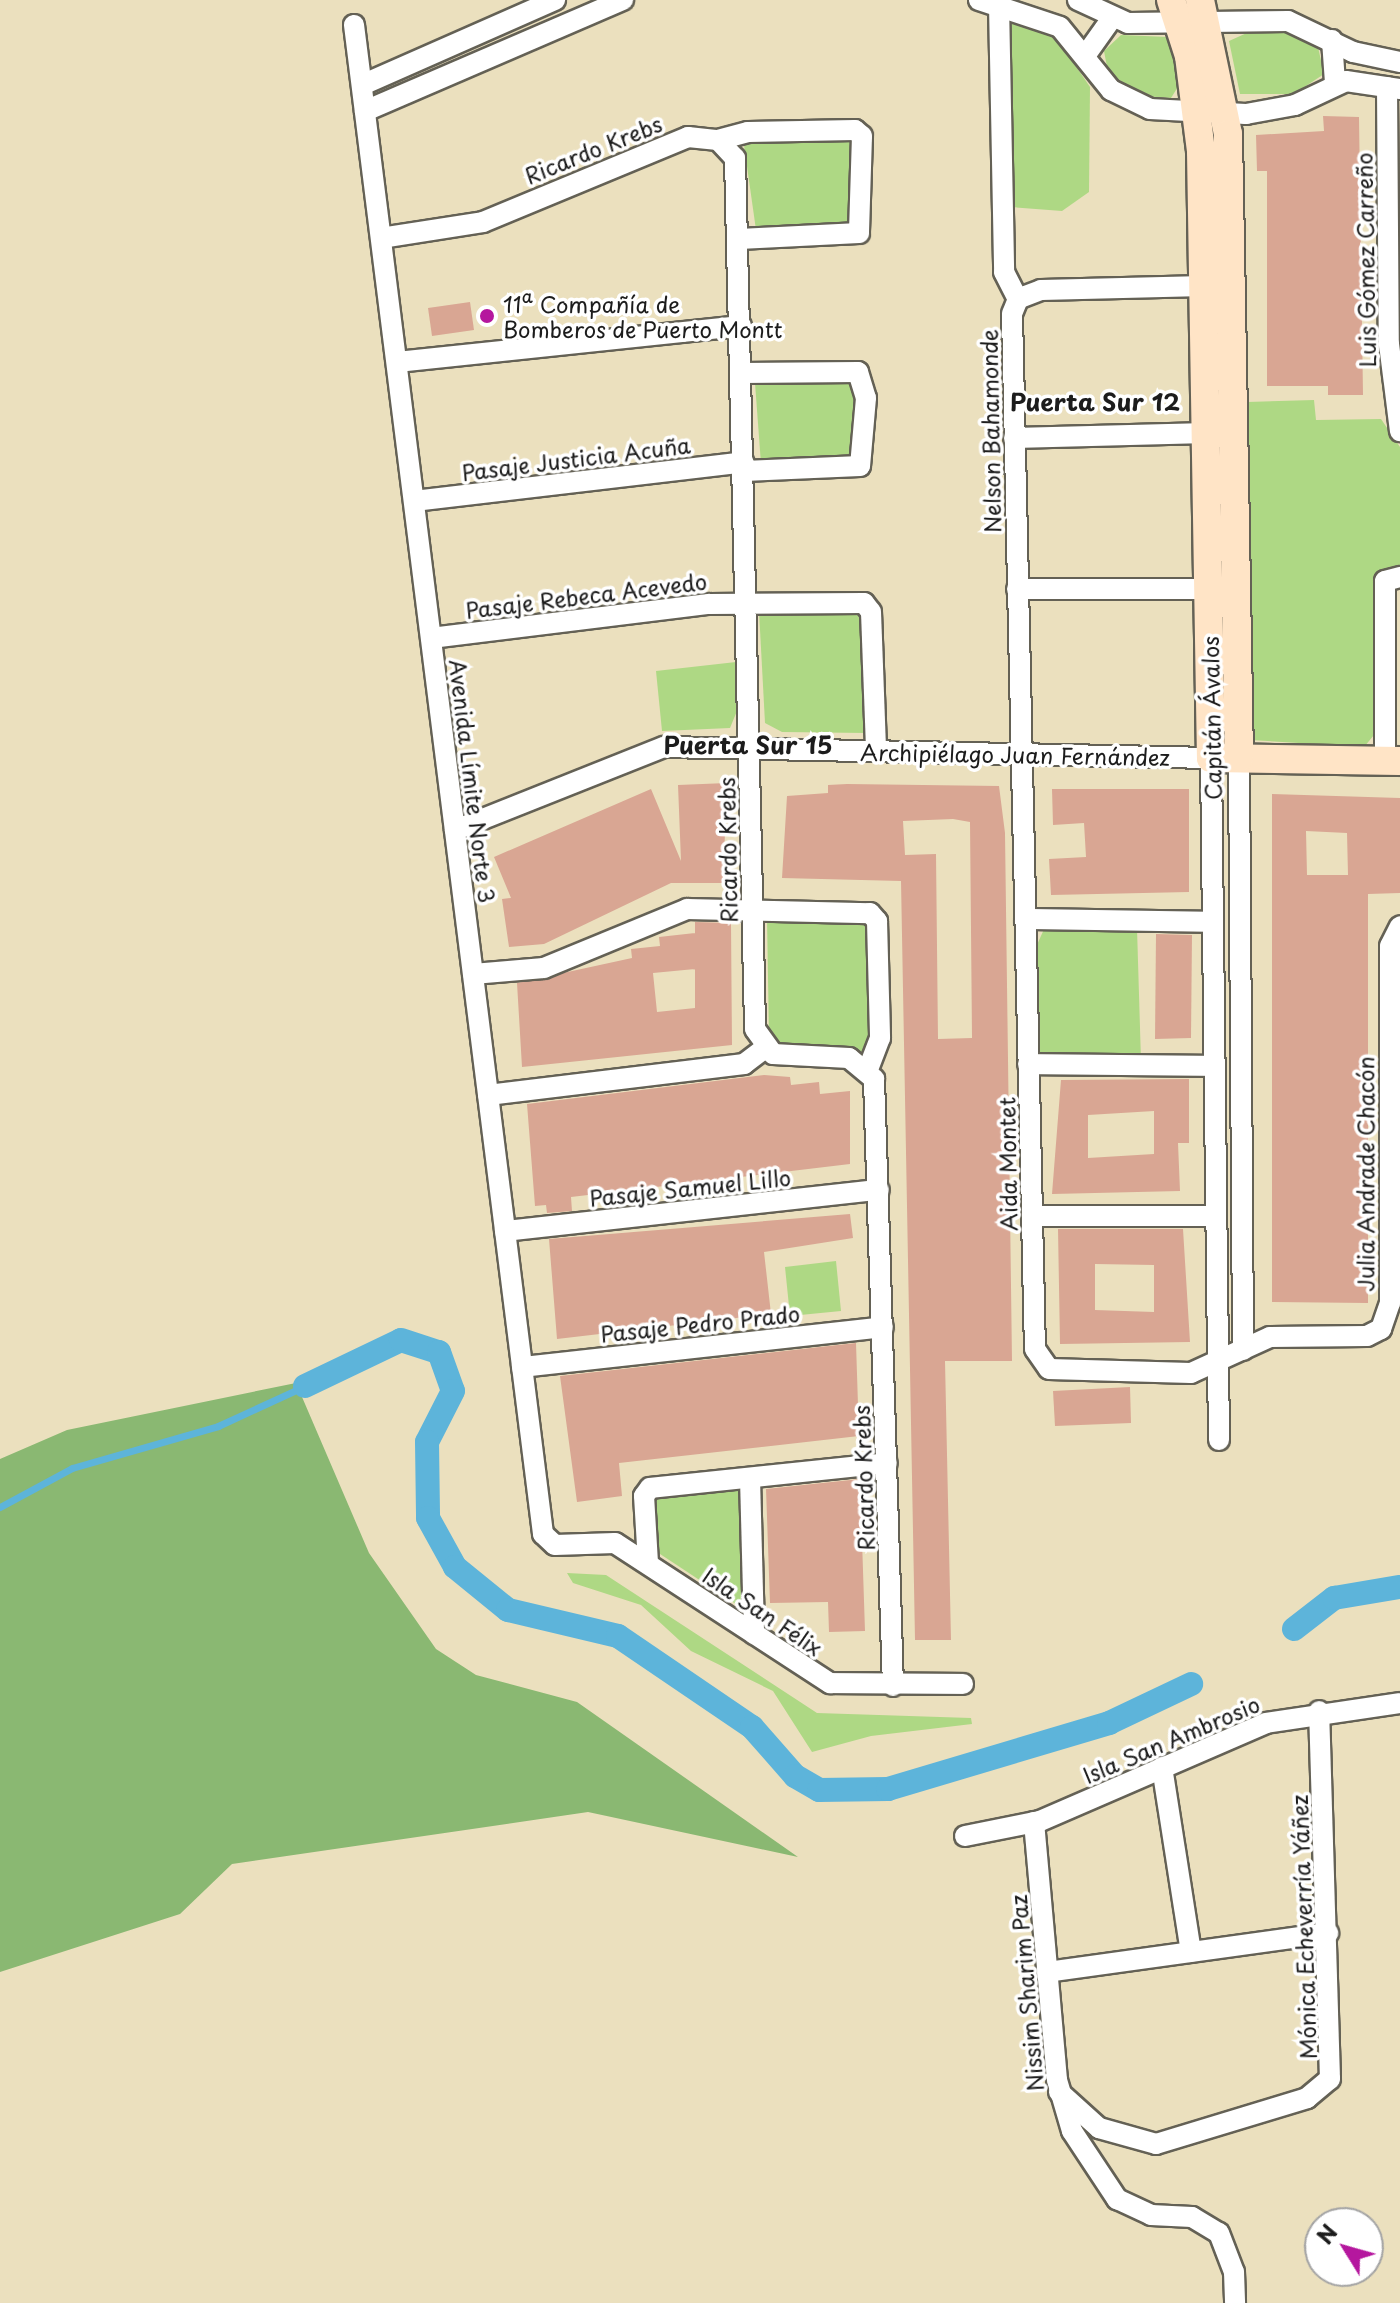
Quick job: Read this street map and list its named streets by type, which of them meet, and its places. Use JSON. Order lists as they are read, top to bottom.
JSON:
{
  "streets": {
    "street": [
      "Ricardo Krebs",
      "Luis Gómez Carreño",
      "Nelson Bahamonde",
      "Pasaje Justicia Acuña",
      "Pasaje Rebeca Acevedo",
      "Capitán Ávalos",
      "Archipiélago Juan Fernández",
      "Avenida Límite Norte 3",
      "Aida Montet",
      "Julia Andrade Chacón",
      "Pasaje Samuel Lillo",
      "Pasaje Pedro Prado",
      "Isla San Félix",
      "Isla San Ambrosio",
      "Mónica Echeverría Yáñez",
      "Nissim Sharim Paz"
    ]
  },
  "crossings": [
    ["Ricardo Krebs", "Pasaje Justicia Acuña"],
    ["Ricardo Krebs", "Pasaje Rebeca Acevedo"],
    ["Ricardo Krebs", "Archipiélago Juan Fernández"],
    ["Ricardo Krebs", "Avenida Límite Norte 3"],
    ["Ricardo Krebs", "Pasaje Samuel Lillo"],
    ["Ricardo Krebs", "Pasaje Pedro Prado"],
    ["Ricardo Krebs", "Isla San Félix"],
    ["Nelson Bahamonde", "Archipiélago Juan Fernández"],
    ["Nelson Bahamonde", "Aida Montet"],
    ["Pasaje Justicia Acuña", "Avenida Límite Norte 3"],
    ["Pasaje Rebeca Acevedo", "Archipiélago Juan Fernández"],
    ["Pasaje Rebeca Acevedo", "Avenida Límite Norte 3"],
    ["Capitán Ávalos", "Archipiélago Juan Fernández"],
    ["Capitán Ávalos", "Aida Montet"],
    ["Capitán Ávalos", "Julia Andrade Chacón"],
    ["Archipiélago Juan Fernández", "Avenida Límite Norte 3"],
    ["Archipiélago Juan Fernández", "Aida Montet"],
    ["Avenida Límite Norte 3", "Pasaje Samuel Lillo"],
    ["Avenida Límite Norte 3", "Pasaje Pedro Prado"],
    ["Avenida Límite Norte 3", "Isla San Félix"],
    ["Aida Montet", "Julia Andrade Chacón"],
    ["Isla San Ambrosio", "Mónica Echeverría Yáñez"],
    ["Isla San Ambrosio", "Nissim Sharim Paz"],
    ["Mónica Echeverría Yáñez", "Nissim Sharim Paz"]
  ],
  "districts": ["Puerta Sur 12", "Puerta Sur 15"],
  "places": ["11ª Compañía de Bomberos de Puerto Montt"],
  "north": "top left"
}
